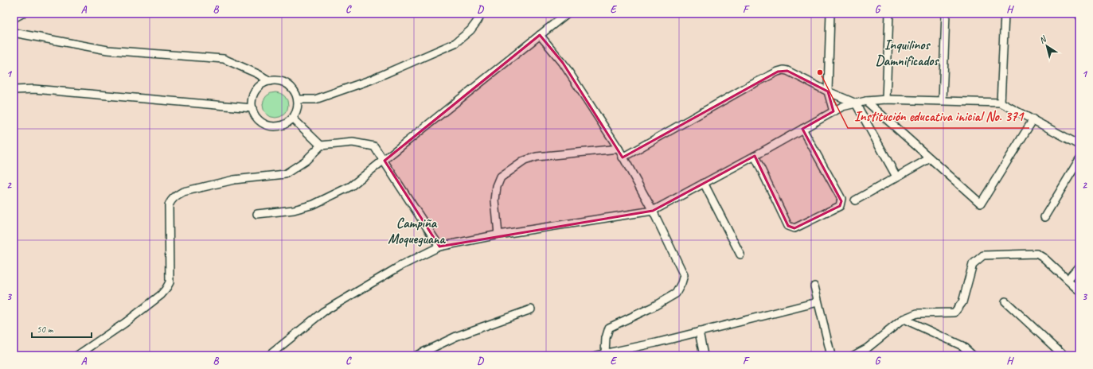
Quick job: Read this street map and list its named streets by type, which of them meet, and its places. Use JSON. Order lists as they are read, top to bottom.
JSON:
{
  "districts": ["Inquilinos Damnificados", "Campiña Moqueguana"],
  "places": ["Institución educativa inicial No. 371"],
  "scale_bar": "50 m",
  "north": "top left",
  "grid": {
    "columns": [
      "A",
      "B",
      "C",
      "D",
      "E",
      "F",
      "G",
      "H"
    ],
    "rows": ["1", "2", "3"]
  }
}
